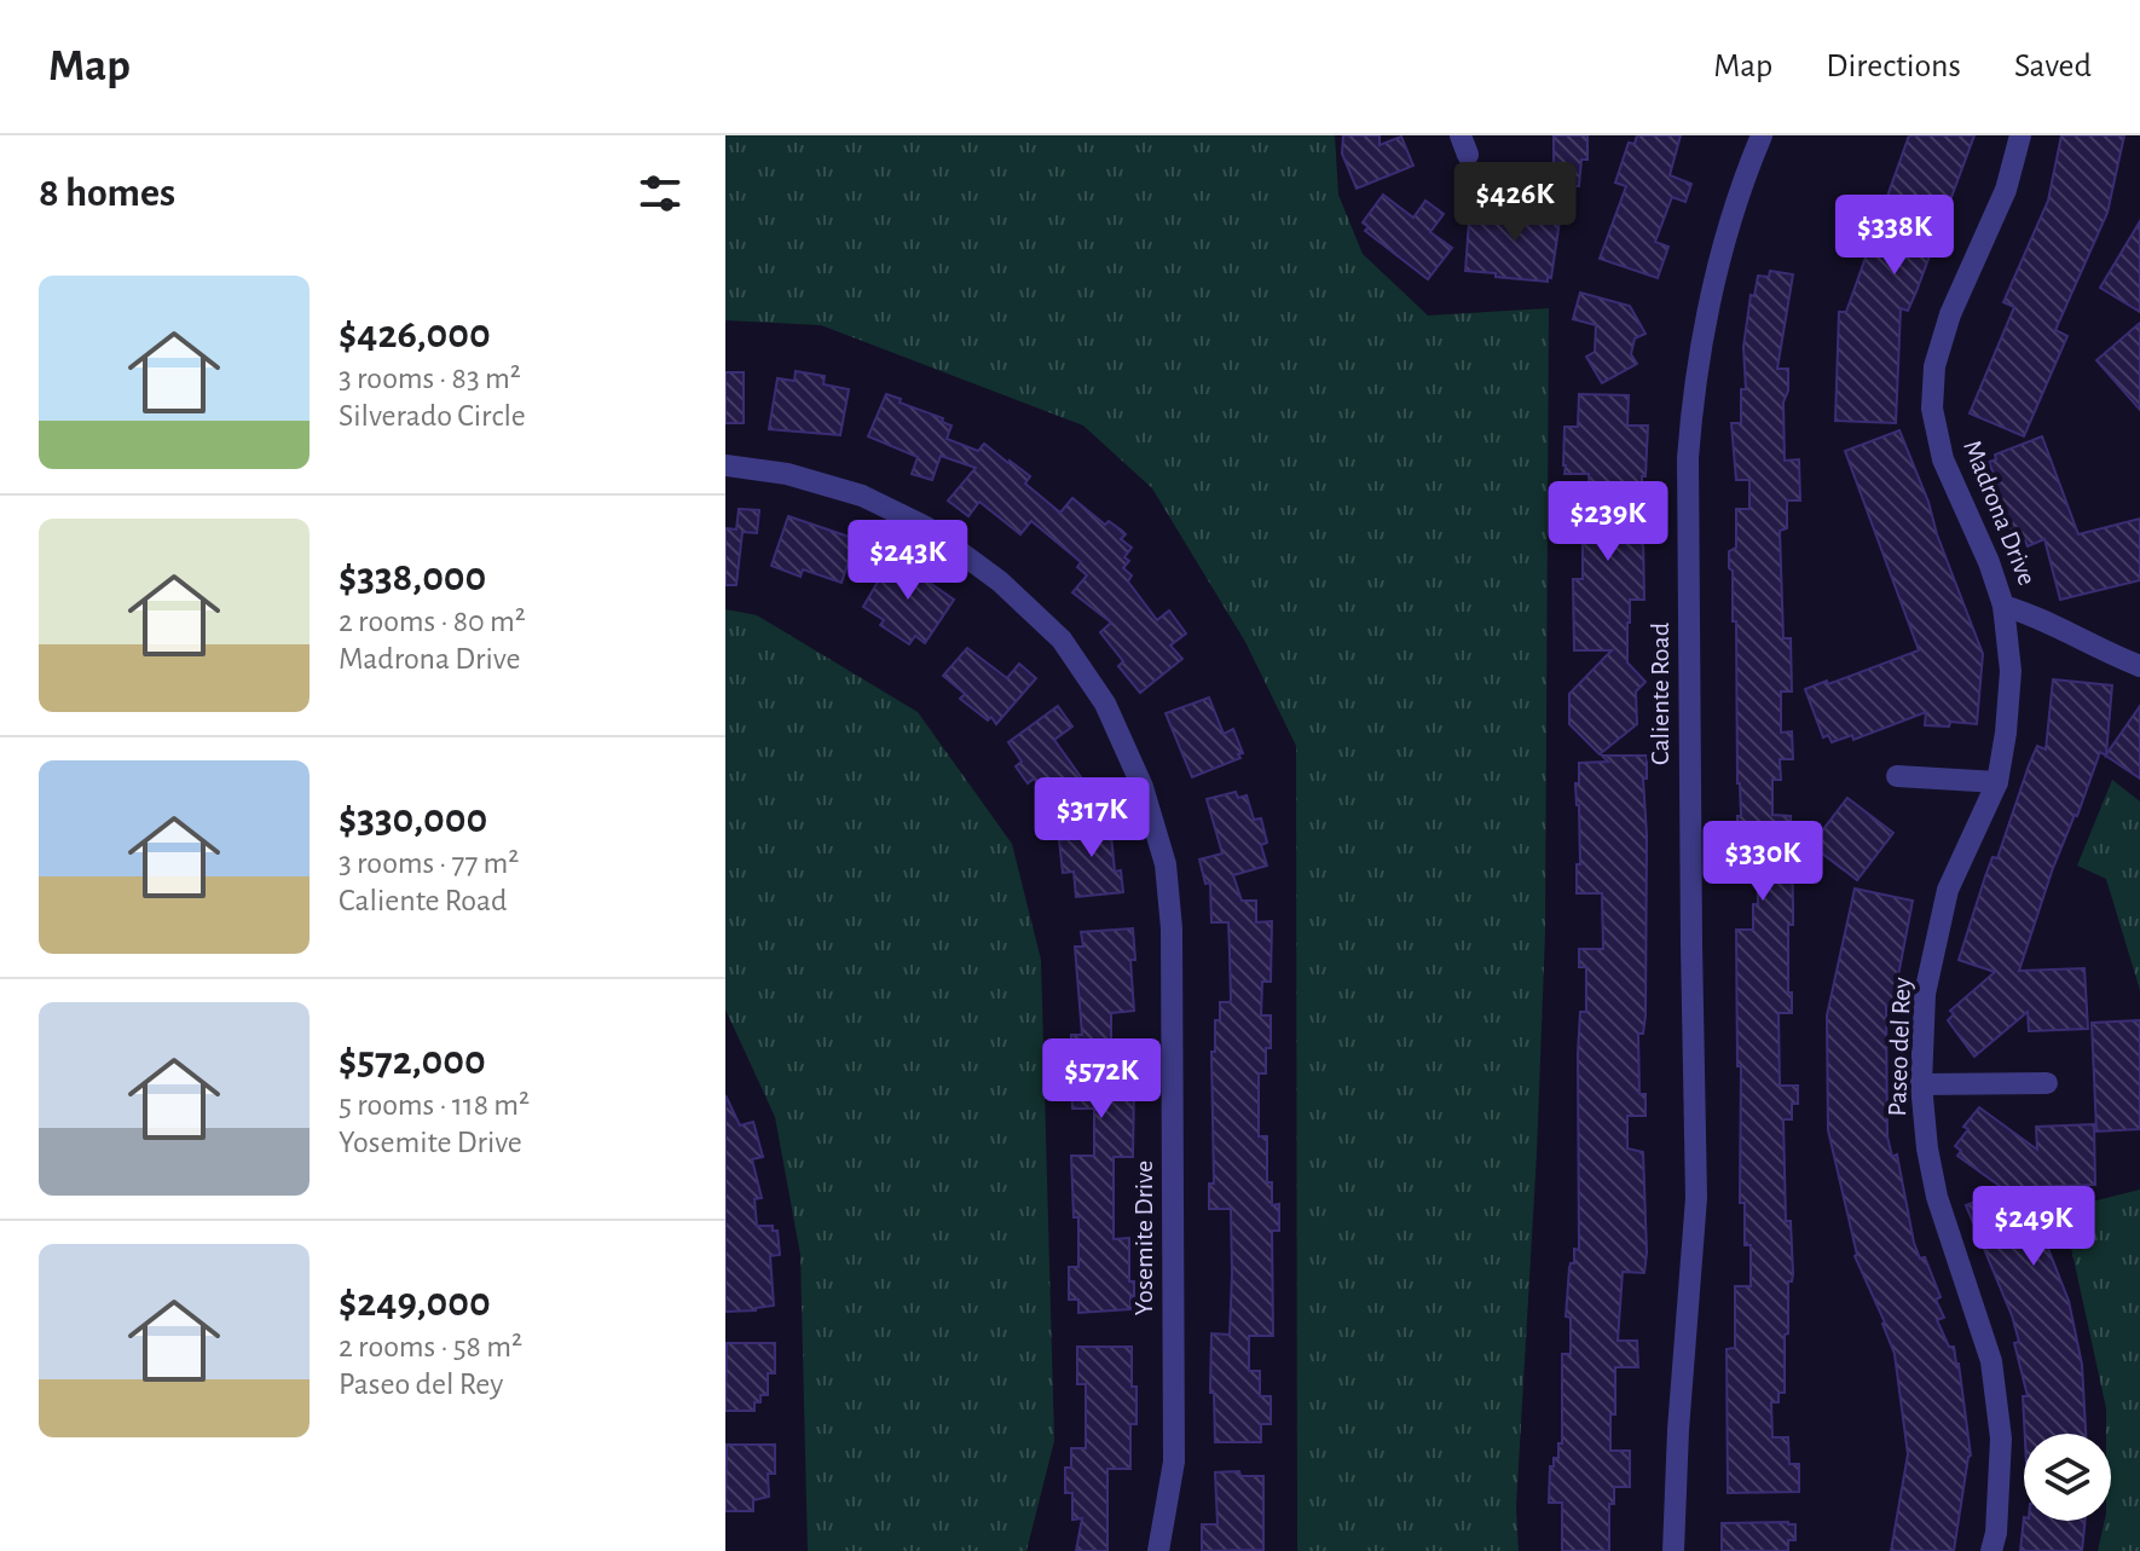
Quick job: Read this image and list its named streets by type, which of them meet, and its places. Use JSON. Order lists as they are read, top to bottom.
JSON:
{
  "streets": {
    "street": [
      "Madrona Drive",
      "Caliente Road",
      "Paseo del Rey",
      "Yosemite Drive"
    ]
  },
  "crossings": [
    ["Madrona Drive", "Paseo del Rey"]
  ],
  "page": {
    "header": "Map",
    "nav": ["Map", "Directions", "Saved"],
    "heading": "8 homes",
    "price": [
      "$426K",
      "$338K",
      "$239K",
      "$243K",
      "$317K",
      "$330K",
      "$572K",
      "$249K"
    ],
    "list": [
      {
        "name": "$426,000",
        "note": "3 rooms · 83 m² · Silverado Circle"
      },
      {
        "name": "$338,000",
        "note": "2 rooms · 80 m² · Madrona Drive"
      },
      {
        "name": "$330,000",
        "note": "3 rooms · 77 m² · Caliente Road"
      },
      {
        "name": "$572,000",
        "note": "5 rooms · 118 m² · Yosemite Drive"
      },
      {
        "name": "$249,000",
        "note": "2 rooms · 58 m² · Paseo del Rey"
      }
    ]
  }
}
